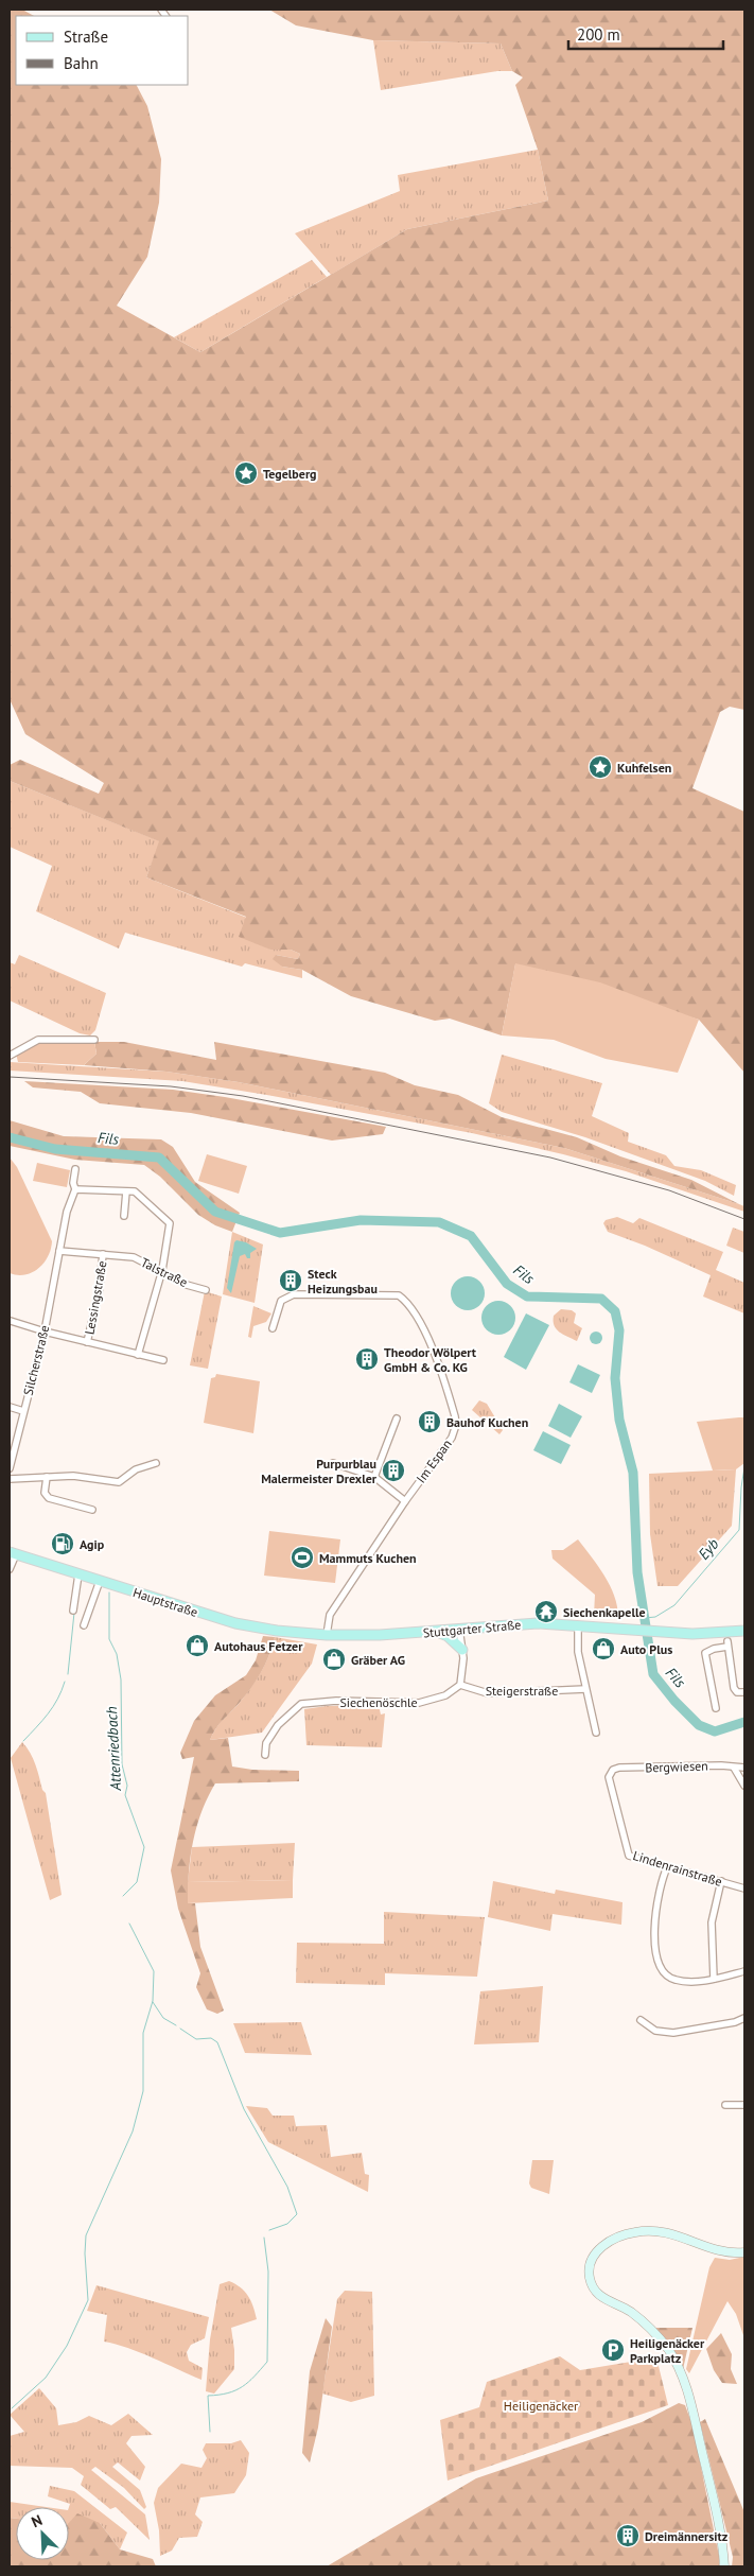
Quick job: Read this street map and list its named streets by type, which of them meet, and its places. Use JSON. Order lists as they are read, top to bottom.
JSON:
{
  "streets": {
    "main road": ["Hauptstraße", "Stuttgarter Straße"],
    "street": [
      "Talstraße",
      "Lessingstraße",
      "Silcherstraße",
      "Im Espan",
      "Steigerstraße",
      "Siechenöschle",
      "Bergwiesen",
      "Lindenrainstraße"
    ]
  },
  "crossings": [
    ["Talstraße", "Lessingstraße"],
    ["Talstraße", "Silcherstraße"],
    ["Im Espan", "Hauptstraße"],
    ["Im Espan", "Stuttgarter Straße"],
    ["Hauptstraße", "Stuttgarter Straße"],
    ["Steigerstraße", "Siechenöschle"],
    ["Bergwiesen", "Lindenrainstraße"]
  ],
  "water": ["Fils", "Eyb", "Attenriedbach"],
  "parks": ["Heiligenäcker"],
  "places": {
    "place": ["Tegelberg", "Kuhfelsen"],
    "building": [
      "Steck Heizungsbau",
      "Theodor Wölpert GmbH & Co. KG",
      "Bauhof Kuchen",
      "Purpurblau Malermeister Drexler",
      "Dreimännersitz"
    ],
    "fuel station": ["Agip"],
    "sports": ["Mammuts Kuchen"],
    "temple": ["Siechenkapelle"],
    "shop": ["Autohaus Fetzer", "Auto Plus", "Gräber AG"],
    "parking": ["Heiligenäcker Parkplatz"]
  },
  "legend": ["Straße", "Bahn"],
  "scale_bar": "200 m",
  "north": "top left"
}
